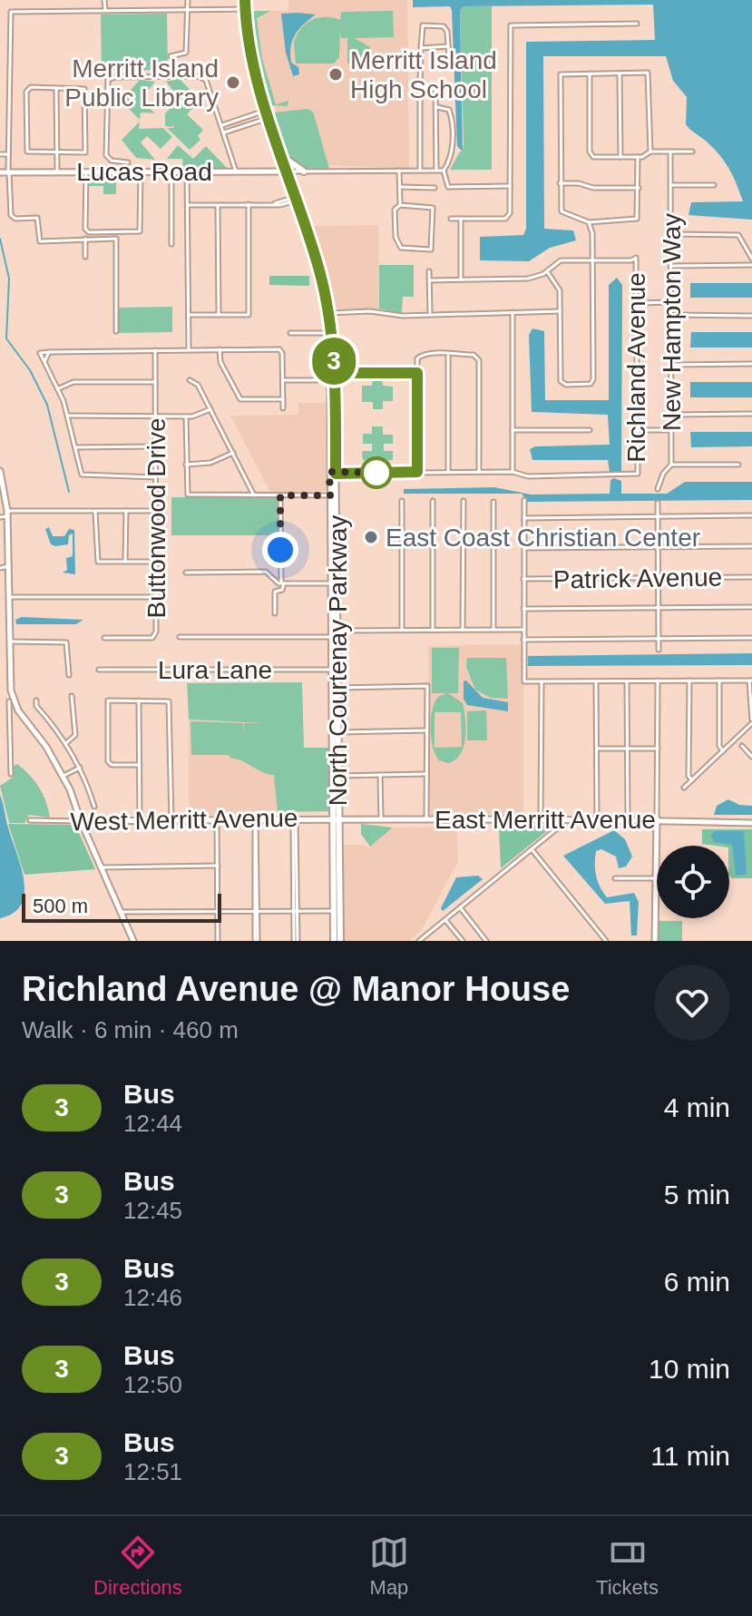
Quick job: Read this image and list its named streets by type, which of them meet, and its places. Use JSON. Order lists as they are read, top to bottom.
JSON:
{
  "streets": {
    "main road": ["North Courtenay Parkway"],
    "street": [
      "Lucas Road",
      "New Hampton Way",
      "Richland Avenue",
      "Buttonwood Drive",
      "Patrick Avenue",
      "Lura Lane",
      "West Merritt Avenue",
      "East Merritt Avenue"
    ]
  },
  "crossings": [
    ["Lucas Road", "North Courtenay Parkway"],
    ["Richland Avenue", "North Courtenay Parkway"],
    ["North Courtenay Parkway", "Lura Lane"],
    ["North Courtenay Parkway", "West Merritt Avenue"],
    ["North Courtenay Parkway", "East Merritt Avenue"],
    ["West Merritt Avenue", "East Merritt Avenue"]
  ],
  "places": ["Merritt Island High School", "Merritt Island Public Library", "East Coast Christian Center"],
  "lines": ["bus line 3"],
  "scale_bar": "500 m",
  "page": {
    "on_map": "3",
    "scale": "500 m",
    "heading": ["Richland Avenue @ Manor House", "Walk · 6 min · 460 m"],
    "list": [
      {
        "mark": "3",
        "name": "Bus",
        "note": "12:44",
        "value": "4 min"
      },
      {
        "mark": "3",
        "name": "Bus",
        "note": "12:45",
        "value": "5 min"
      },
      {
        "mark": "3",
        "name": "Bus",
        "note": "12:46",
        "value": "6 min"
      },
      {
        "mark": "3",
        "name": "Bus",
        "note": "12:50",
        "value": "10 min"
      },
      {
        "mark": "3",
        "name": "Bus",
        "note": "12:51",
        "value": "11 min"
      }
    ],
    "tabs": ["Directions", "Map", "Tickets"]
  }
}
